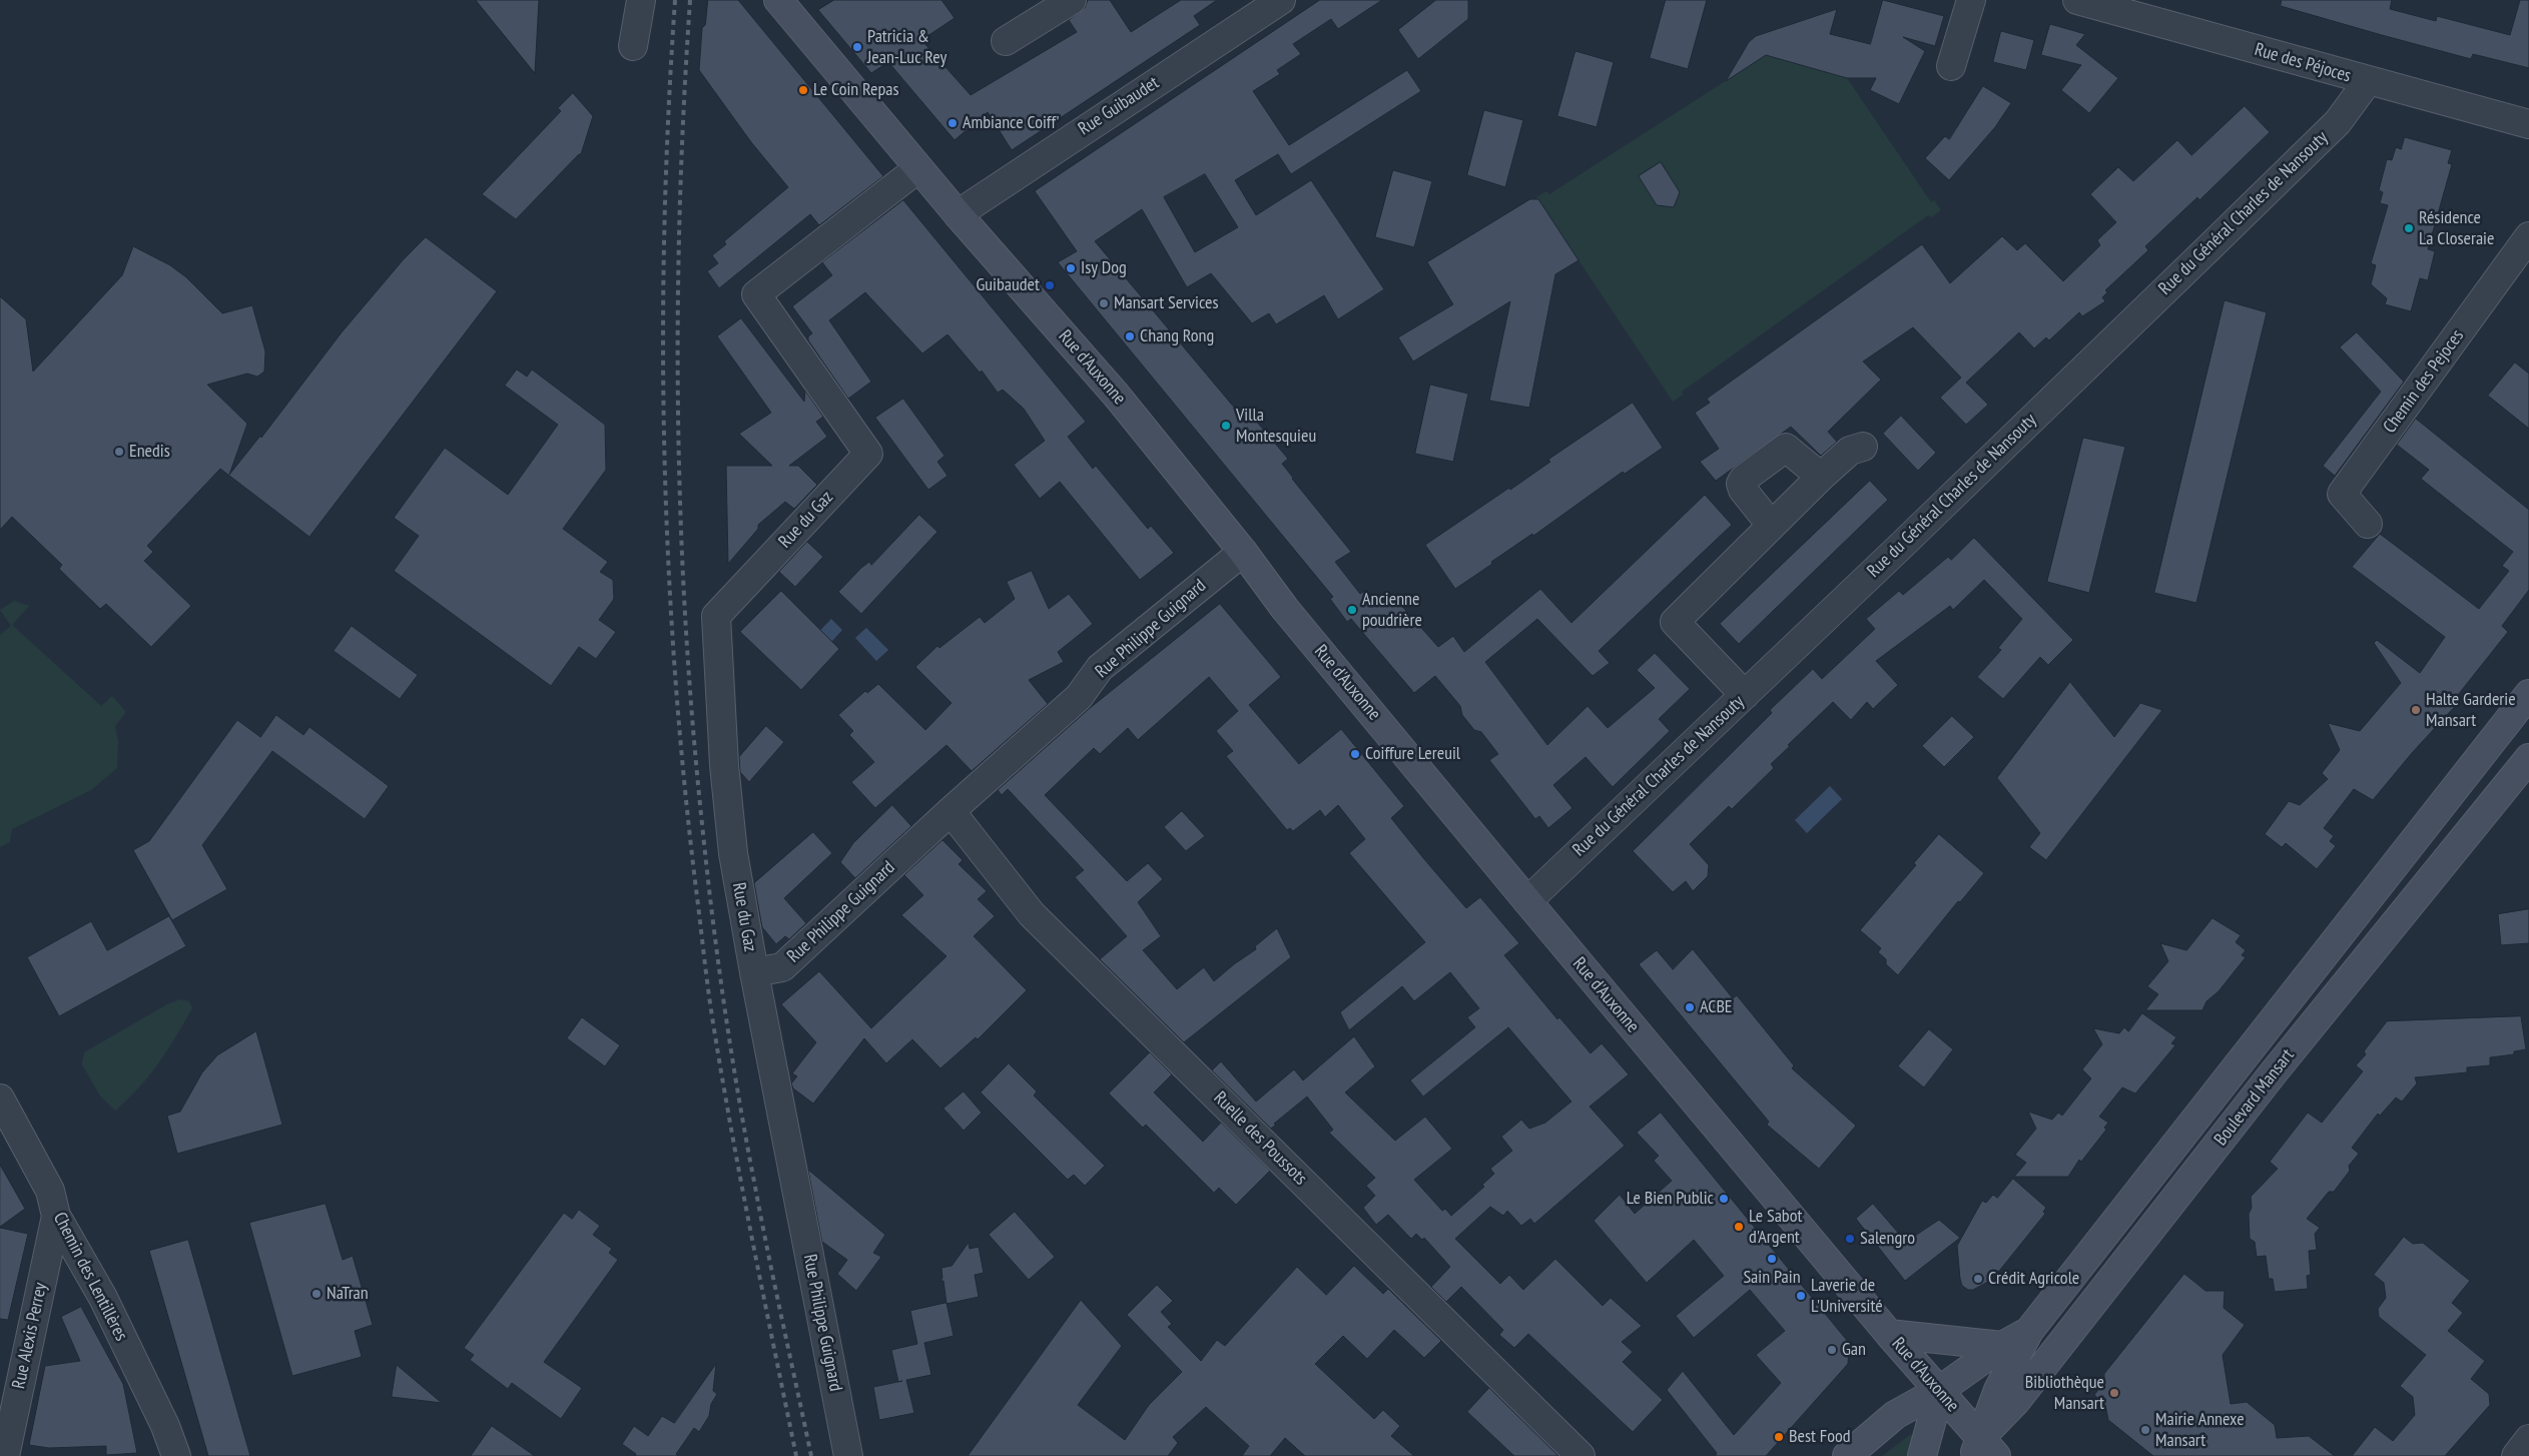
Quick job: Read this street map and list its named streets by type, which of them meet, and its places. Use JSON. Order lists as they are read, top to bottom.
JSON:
{
  "streets": {
    "main road": ["Rue d'Auxonne", "Boulevard Mansart"],
    "street": [
      "Rue des Péjoces",
      "Rue Guibaudet",
      "Rue du Général Charles de Nansouty",
      "Chemin des Pejoces",
      "Rue du Gaz",
      "Rue Philippe Guignard",
      "Ruelle des Poussots",
      "Chemin des Lentillères",
      "Rue Alexis Perrey"
    ]
  },
  "crossings": [
    ["Rue des Péjoces", "Rue du Général Charles de Nansouty"],
    ["Rue Guibaudet", "Rue d'Auxonne"],
    ["Rue du Général Charles de Nansouty", "Rue d'Auxonne"],
    ["Rue d'Auxonne", "Rue du Gaz"],
    ["Rue d'Auxonne", "Rue Philippe Guignard"],
    ["Rue d'Auxonne", "Boulevard Mansart"],
    ["Rue du Gaz", "Rue Philippe Guignard"],
    ["Rue Philippe Guignard", "Ruelle des Poussots"],
    ["Chemin des Lentillères", "Rue Alexis Perrey"]
  ],
  "places": [
    "Patricia & Jean-Luc Rey",
    "Le Coin Repas",
    "Ambiance Coiff'",
    "Résidence La Closeraie",
    "Isy Dog",
    "Guibaudet",
    "Mansart Services",
    "Chang Rong",
    "Villa Montesquieu",
    "Enedis",
    "Ancienne poudrière",
    "Halte Garderie Mansart",
    "Coiffure Lereuil",
    "ACBE",
    "Le Bien Public",
    "Le Sabot d'Argent",
    "Salengro",
    "Sain Pain",
    "Crédit Agricole",
    "NaTran",
    "Laverie de L'Université",
    "Gan",
    "Bibliothèque Mansart",
    "Mairie Annexe Mansart",
    "Best Food"
  ]
}
